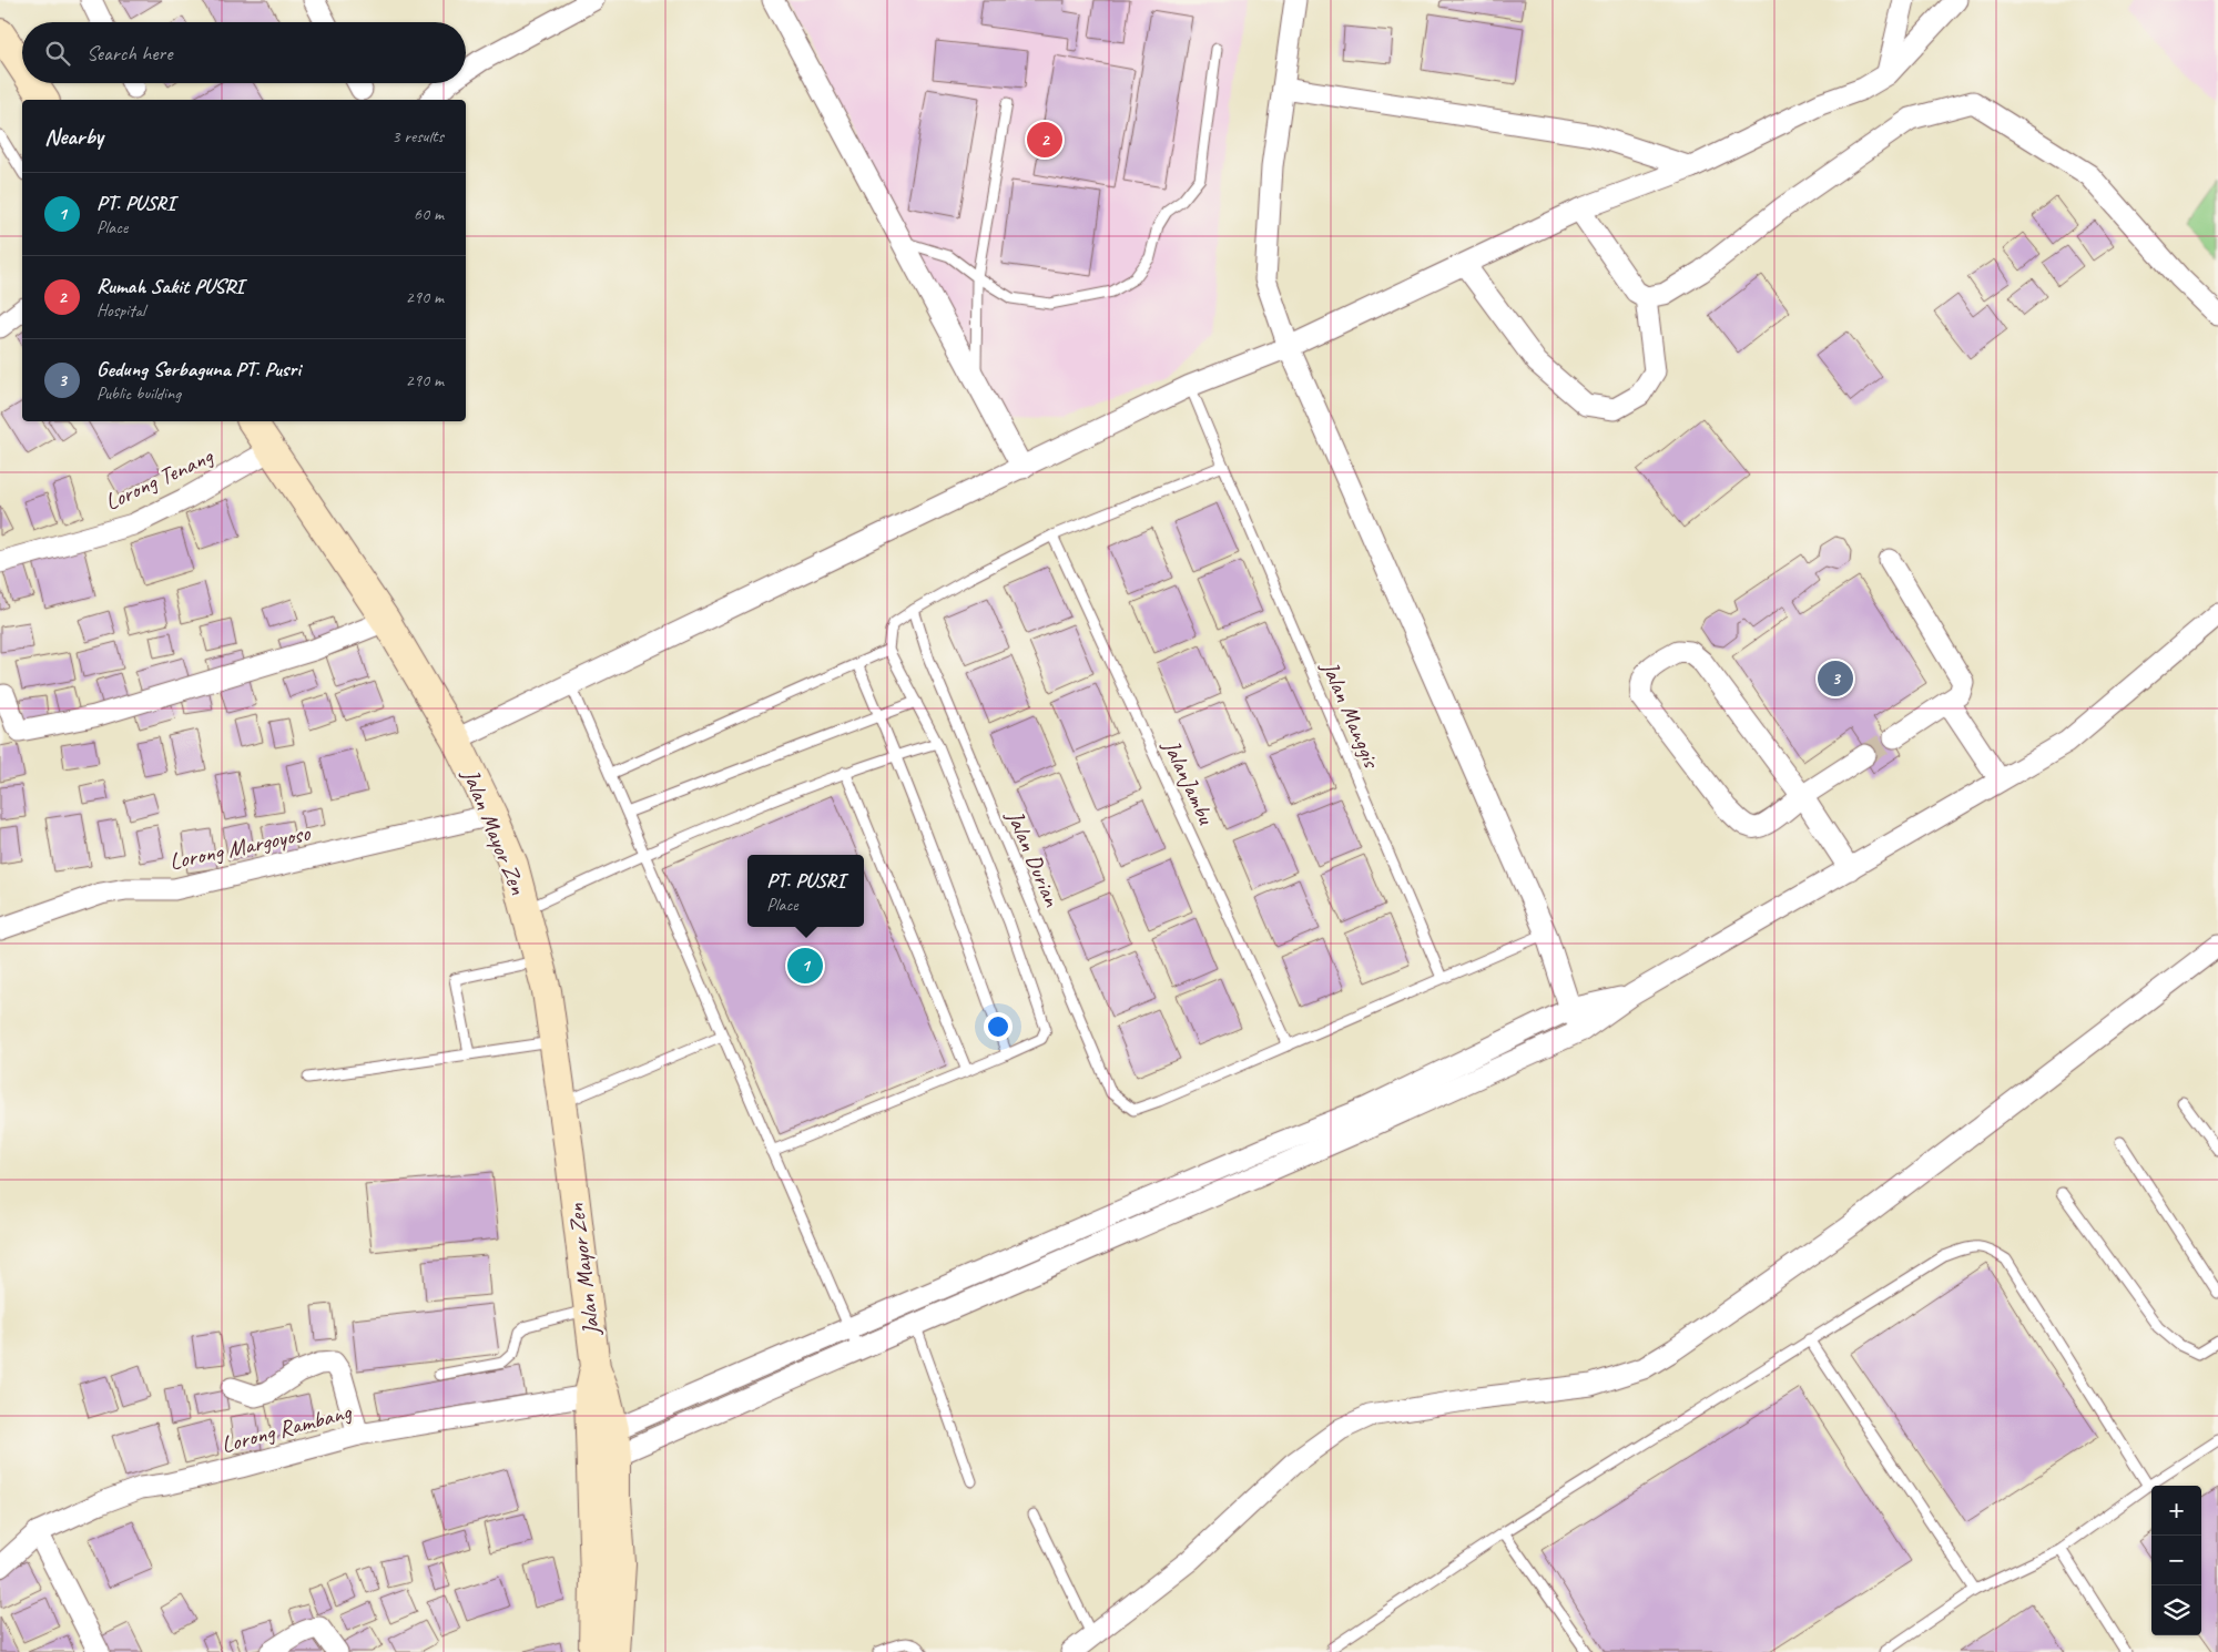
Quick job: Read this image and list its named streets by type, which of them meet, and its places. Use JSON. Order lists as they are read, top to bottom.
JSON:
{
  "streets": {
    "street": [
      "Lorong Tenang",
      "Jalan Mayor Zen",
      "Lorong Margoyoso",
      "Lorong Rambang"
    ],
    "lane": ["Jalan Manggis", "JalanJambu", "Jalan Durian"]
  },
  "crossings": [
    ["Lorong Tenang", "Jalan Mayor Zen"],
    ["JalanJambu", "Jalan Durian"],
    ["Jalan Mayor Zen", "Lorong Margoyoso"],
    ["Jalan Mayor Zen", "Lorong Rambang"]
  ],
  "page": {
    "search": "Search here",
    "heading": ["Nearby", "3 results"],
    "pins": ["2", "3", "1"],
    "list": [
      {
        "mark": "1",
        "name": "PT. PUSRI",
        "note": "Place",
        "value": "60 m"
      },
      {
        "mark": "2",
        "name": "Rumah Sakit PUSRI",
        "note": "Hospital",
        "value": "290 m"
      },
      {
        "mark": "3",
        "name": "Gedung Serbaguna PT. Pusri",
        "note": "Public building",
        "value": "290 m"
      }
    ],
    "popup": ["PT. PUSRI", "Place"],
    "map_buttons": ["+", "−"]
  }
}
